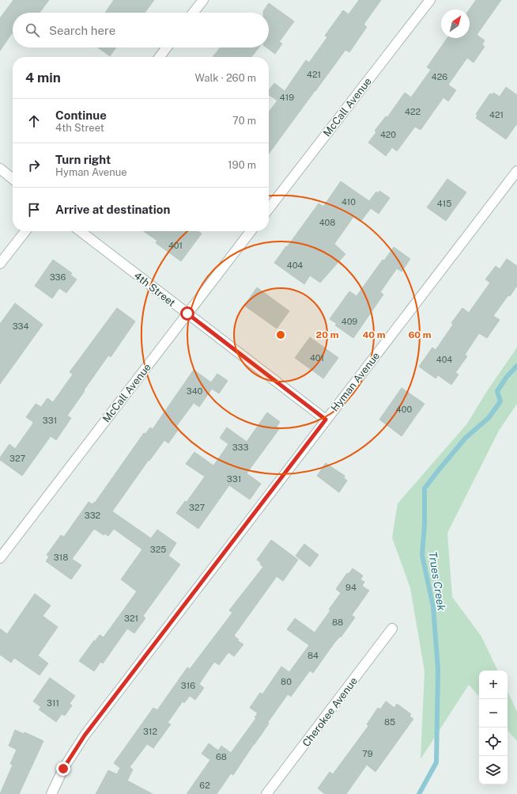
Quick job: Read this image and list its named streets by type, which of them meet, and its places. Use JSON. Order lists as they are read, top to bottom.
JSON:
{
  "streets": {
    "street": [
      "McCall Avenue",
      "4th Street",
      "Hyman Avenue",
      "Cherokee Avenue"
    ]
  },
  "crossings": [
    ["McCall Avenue", "4th Street"],
    ["4th Street", "Hyman Avenue"]
  ],
  "water": ["Trues Creek"],
  "house_numbers": [
    "421",
    "426",
    "419",
    "422",
    "421",
    "420",
    "410",
    "415",
    "408",
    "401",
    "404",
    "336",
    "409",
    "334",
    "401",
    "404",
    "340",
    "400",
    "331",
    "333",
    "327",
    "331",
    "327",
    "332",
    "325",
    "318",
    "94",
    "321",
    "88",
    "84",
    "80",
    "316",
    "311",
    "85",
    "312",
    "79",
    "68",
    "62"
  ],
  "north": "top right",
  "page": {
    "search": "Search here",
    "heading": ["4 min", "Walk · 260 m"],
    "list": [
      ["Continue", "4th Street", "70 m"],
      ["Turn right", "Hyman Avenue", "190 m"],
      "Arrive at destination"
    ],
    "map_buttons": ["+", "−"]
  },
  "rings": ["20 m", "40 m", "60 m"]
}
